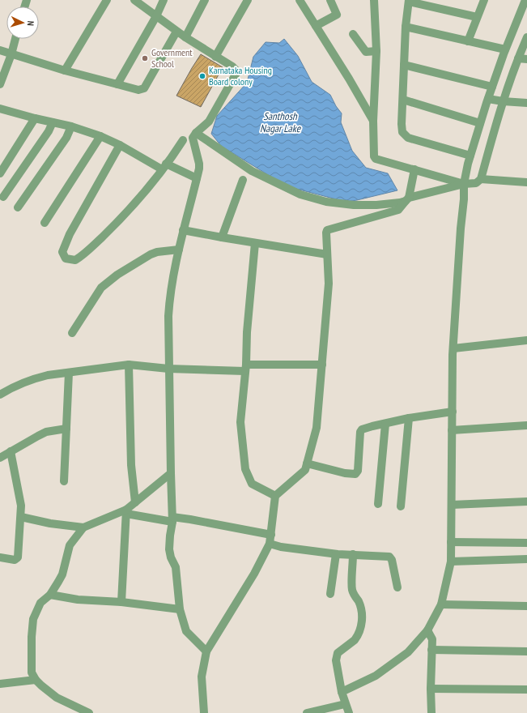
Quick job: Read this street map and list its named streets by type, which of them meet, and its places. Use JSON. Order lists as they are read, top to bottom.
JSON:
{
  "water": ["Santhosh Nagar Lake"],
  "places": ["Government School", "Karnataka Housing Board colony"],
  "north": "right"
}
